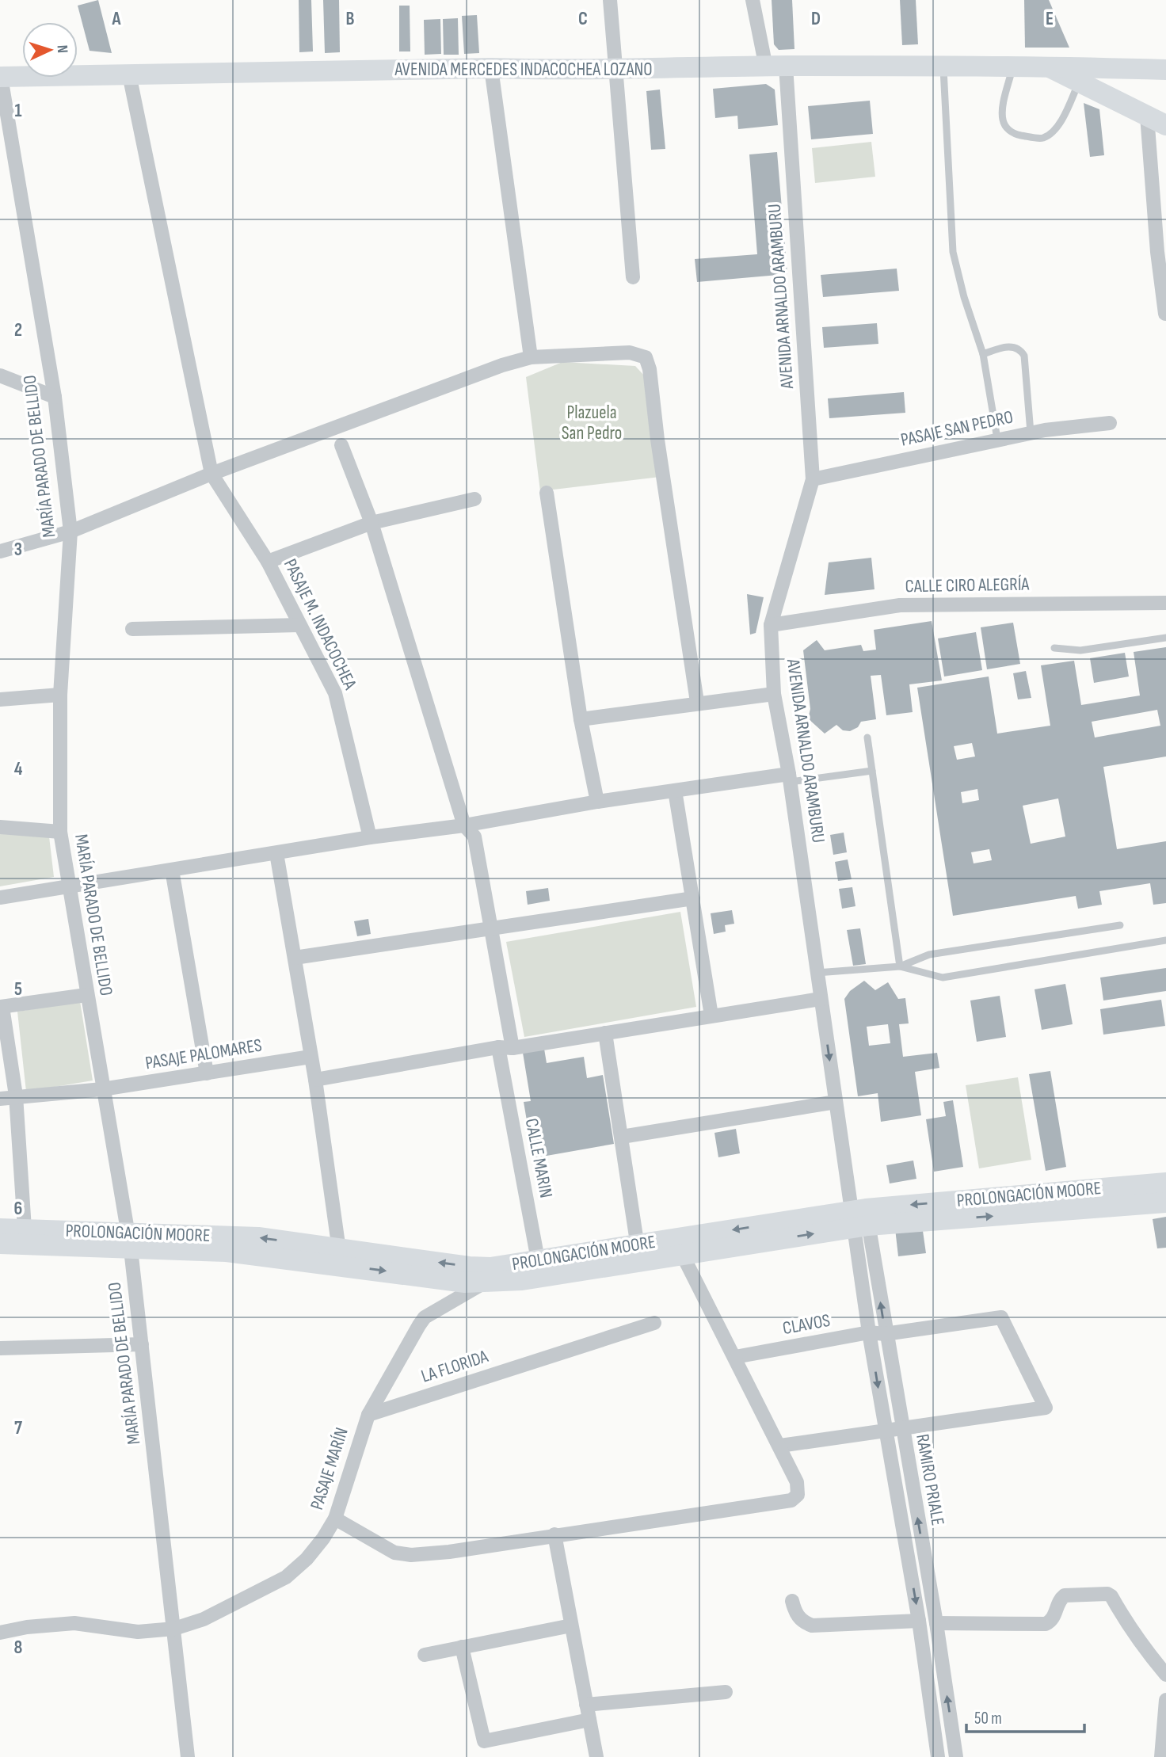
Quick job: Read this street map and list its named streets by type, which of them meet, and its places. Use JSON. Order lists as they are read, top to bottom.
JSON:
{
  "streets": {
    "street": [
      "AVENIDA MERCEDES INDACOCHEA LOZANO",
      "AVENIDA ARNALDO ARAMBURU",
      "PASAJE SAN PEDRO",
      "MARÍA PARADO DE BELLIDO",
      "CALLE CIRO ALEGRÍA",
      "PASAJE M. INDACOCHEA",
      "PASAJE PALOMARES",
      "CALLE MARIN",
      "PROLONGACIÓN MOORE",
      "CLAVOS",
      "LA FLORIDA",
      "PASAJE MARÍN",
      "RAMIRO PRIALE"
    ]
  },
  "crossings": [
    ["AVENIDA MERCEDES INDACOCHEA LOZANO", "AVENIDA ARNALDO ARAMBURU"],
    ["AVENIDA MERCEDES INDACOCHEA LOZANO", "MARÍA PARADO DE BELLIDO"],
    ["AVENIDA ARNALDO ARAMBURU", "PASAJE SAN PEDRO"],
    ["AVENIDA ARNALDO ARAMBURU", "CALLE CIRO ALEGRÍA"],
    ["AVENIDA ARNALDO ARAMBURU", "PROLONGACIÓN MOORE"],
    ["AVENIDA ARNALDO ARAMBURU", "RAMIRO PRIALE"],
    ["MARÍA PARADO DE BELLIDO", "PASAJE PALOMARES"],
    ["MARÍA PARADO DE BELLIDO", "PROLONGACIÓN MOORE"],
    ["MARÍA PARADO DE BELLIDO", "PASAJE MARÍN"],
    ["CALLE MARIN", "PROLONGACIÓN MOORE"],
    ["PROLONGACIÓN MOORE", "PASAJE MARÍN"],
    ["PROLONGACIÓN MOORE", "RAMIRO PRIALE"],
    ["CLAVOS", "RAMIRO PRIALE"],
    ["LA FLORIDA", "PASAJE MARÍN"]
  ],
  "parks": ["Plazuela San Pedro"],
  "scale_bar": "50 m",
  "north": "right",
  "grid": {
    "columns": [
      "A",
      "B",
      "C",
      "D",
      "E"
    ],
    "rows": [
      "1",
      "2",
      "3",
      "4",
      "5",
      "6",
      "7",
      "8"
    ]
  }
}
